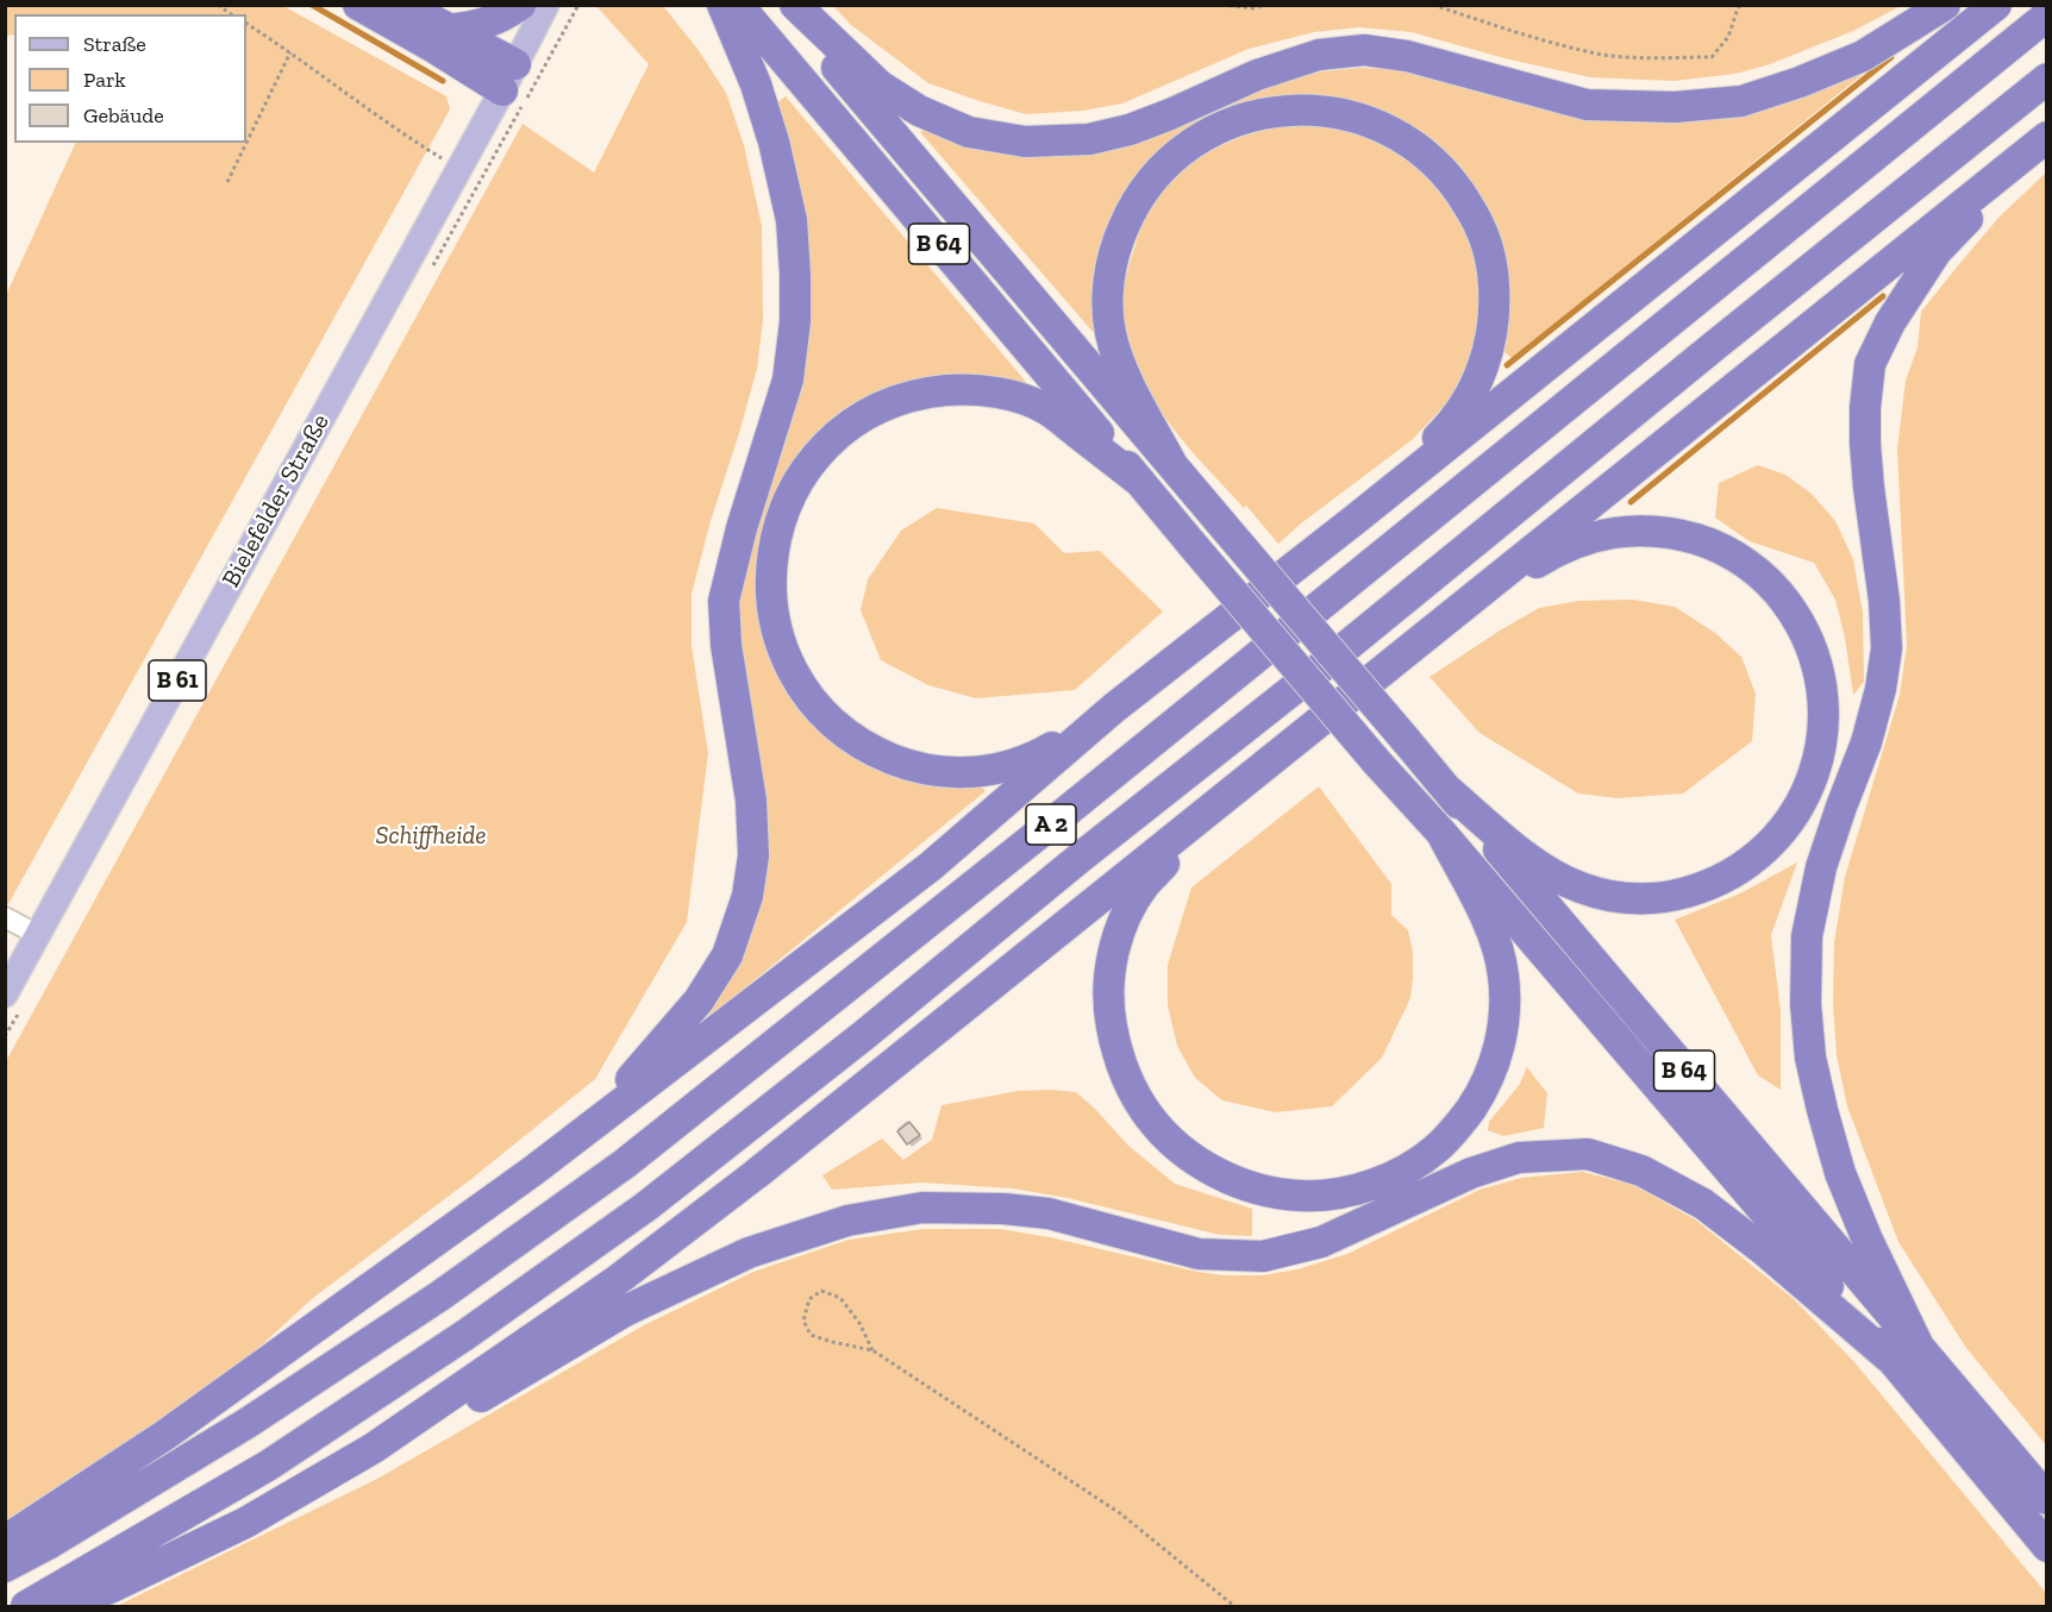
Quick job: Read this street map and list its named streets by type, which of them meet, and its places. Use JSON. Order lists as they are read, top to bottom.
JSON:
{
  "streets": {
    "highway": ["B 64", "A 2"],
    "main road": ["Bielefelder Straße", "B 61"]
  },
  "parks": ["Schiffheide"],
  "legend": ["Straße", "Park", "Gebäude"]
}
